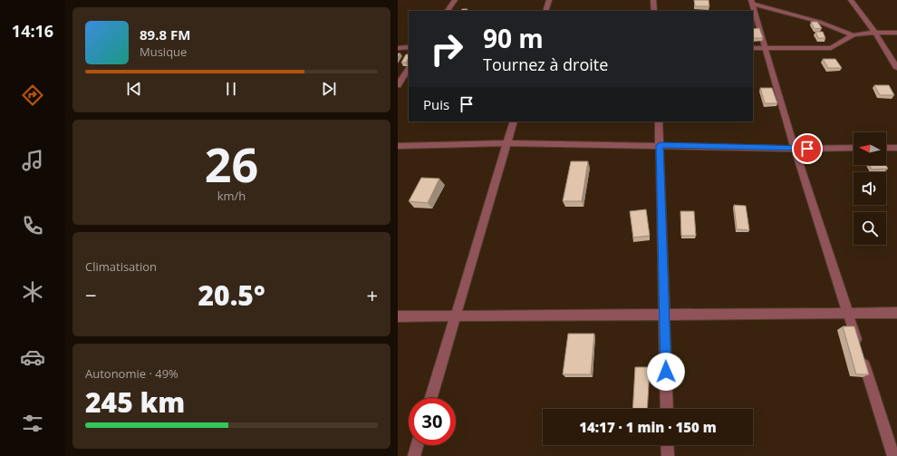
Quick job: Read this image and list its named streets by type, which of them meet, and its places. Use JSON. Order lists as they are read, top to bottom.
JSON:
{
  "north": "left",
  "page": {
    "tabs": "14:16",
    "turn": ["90 m", "Tournez à droite"],
    "song": ["89.8 FM", "Musique"],
    "then": "Puis",
    "tile": [
      ["26", "km/h"],
      "Climatisation",
      ["Autonomie · 49%", "245 km"]
    ],
    "heat": ["−", "20.5°", "+"],
    "limit": "30",
    "trip": "14:17 · 1 min · 150 m"
  }
}
